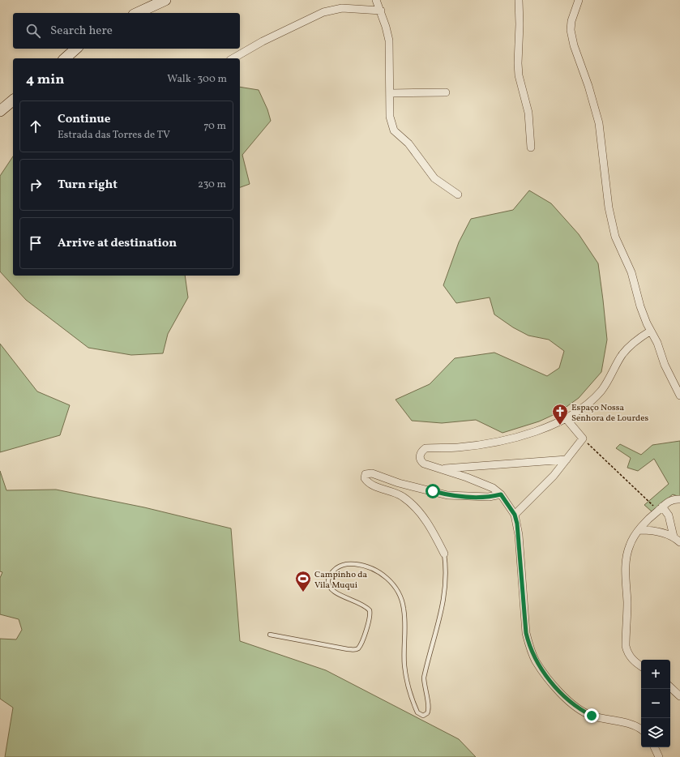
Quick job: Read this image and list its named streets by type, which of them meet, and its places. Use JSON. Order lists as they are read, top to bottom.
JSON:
{
  "places": {
    "church": ["Espaço Nossa Senhora de Lourdes"],
    "sports": ["Campinho da Vila Muqui"]
  },
  "page": {
    "search": "Search here",
    "heading": ["4 min", "Walk · 300 m"],
    "list": [
      ["Continue", "Estrada das Torres de TV", "70 m"],
      ["Turn right", "230 m"],
      "Arrive at destination"
    ],
    "map_buttons": ["+", "−"]
  }
}
